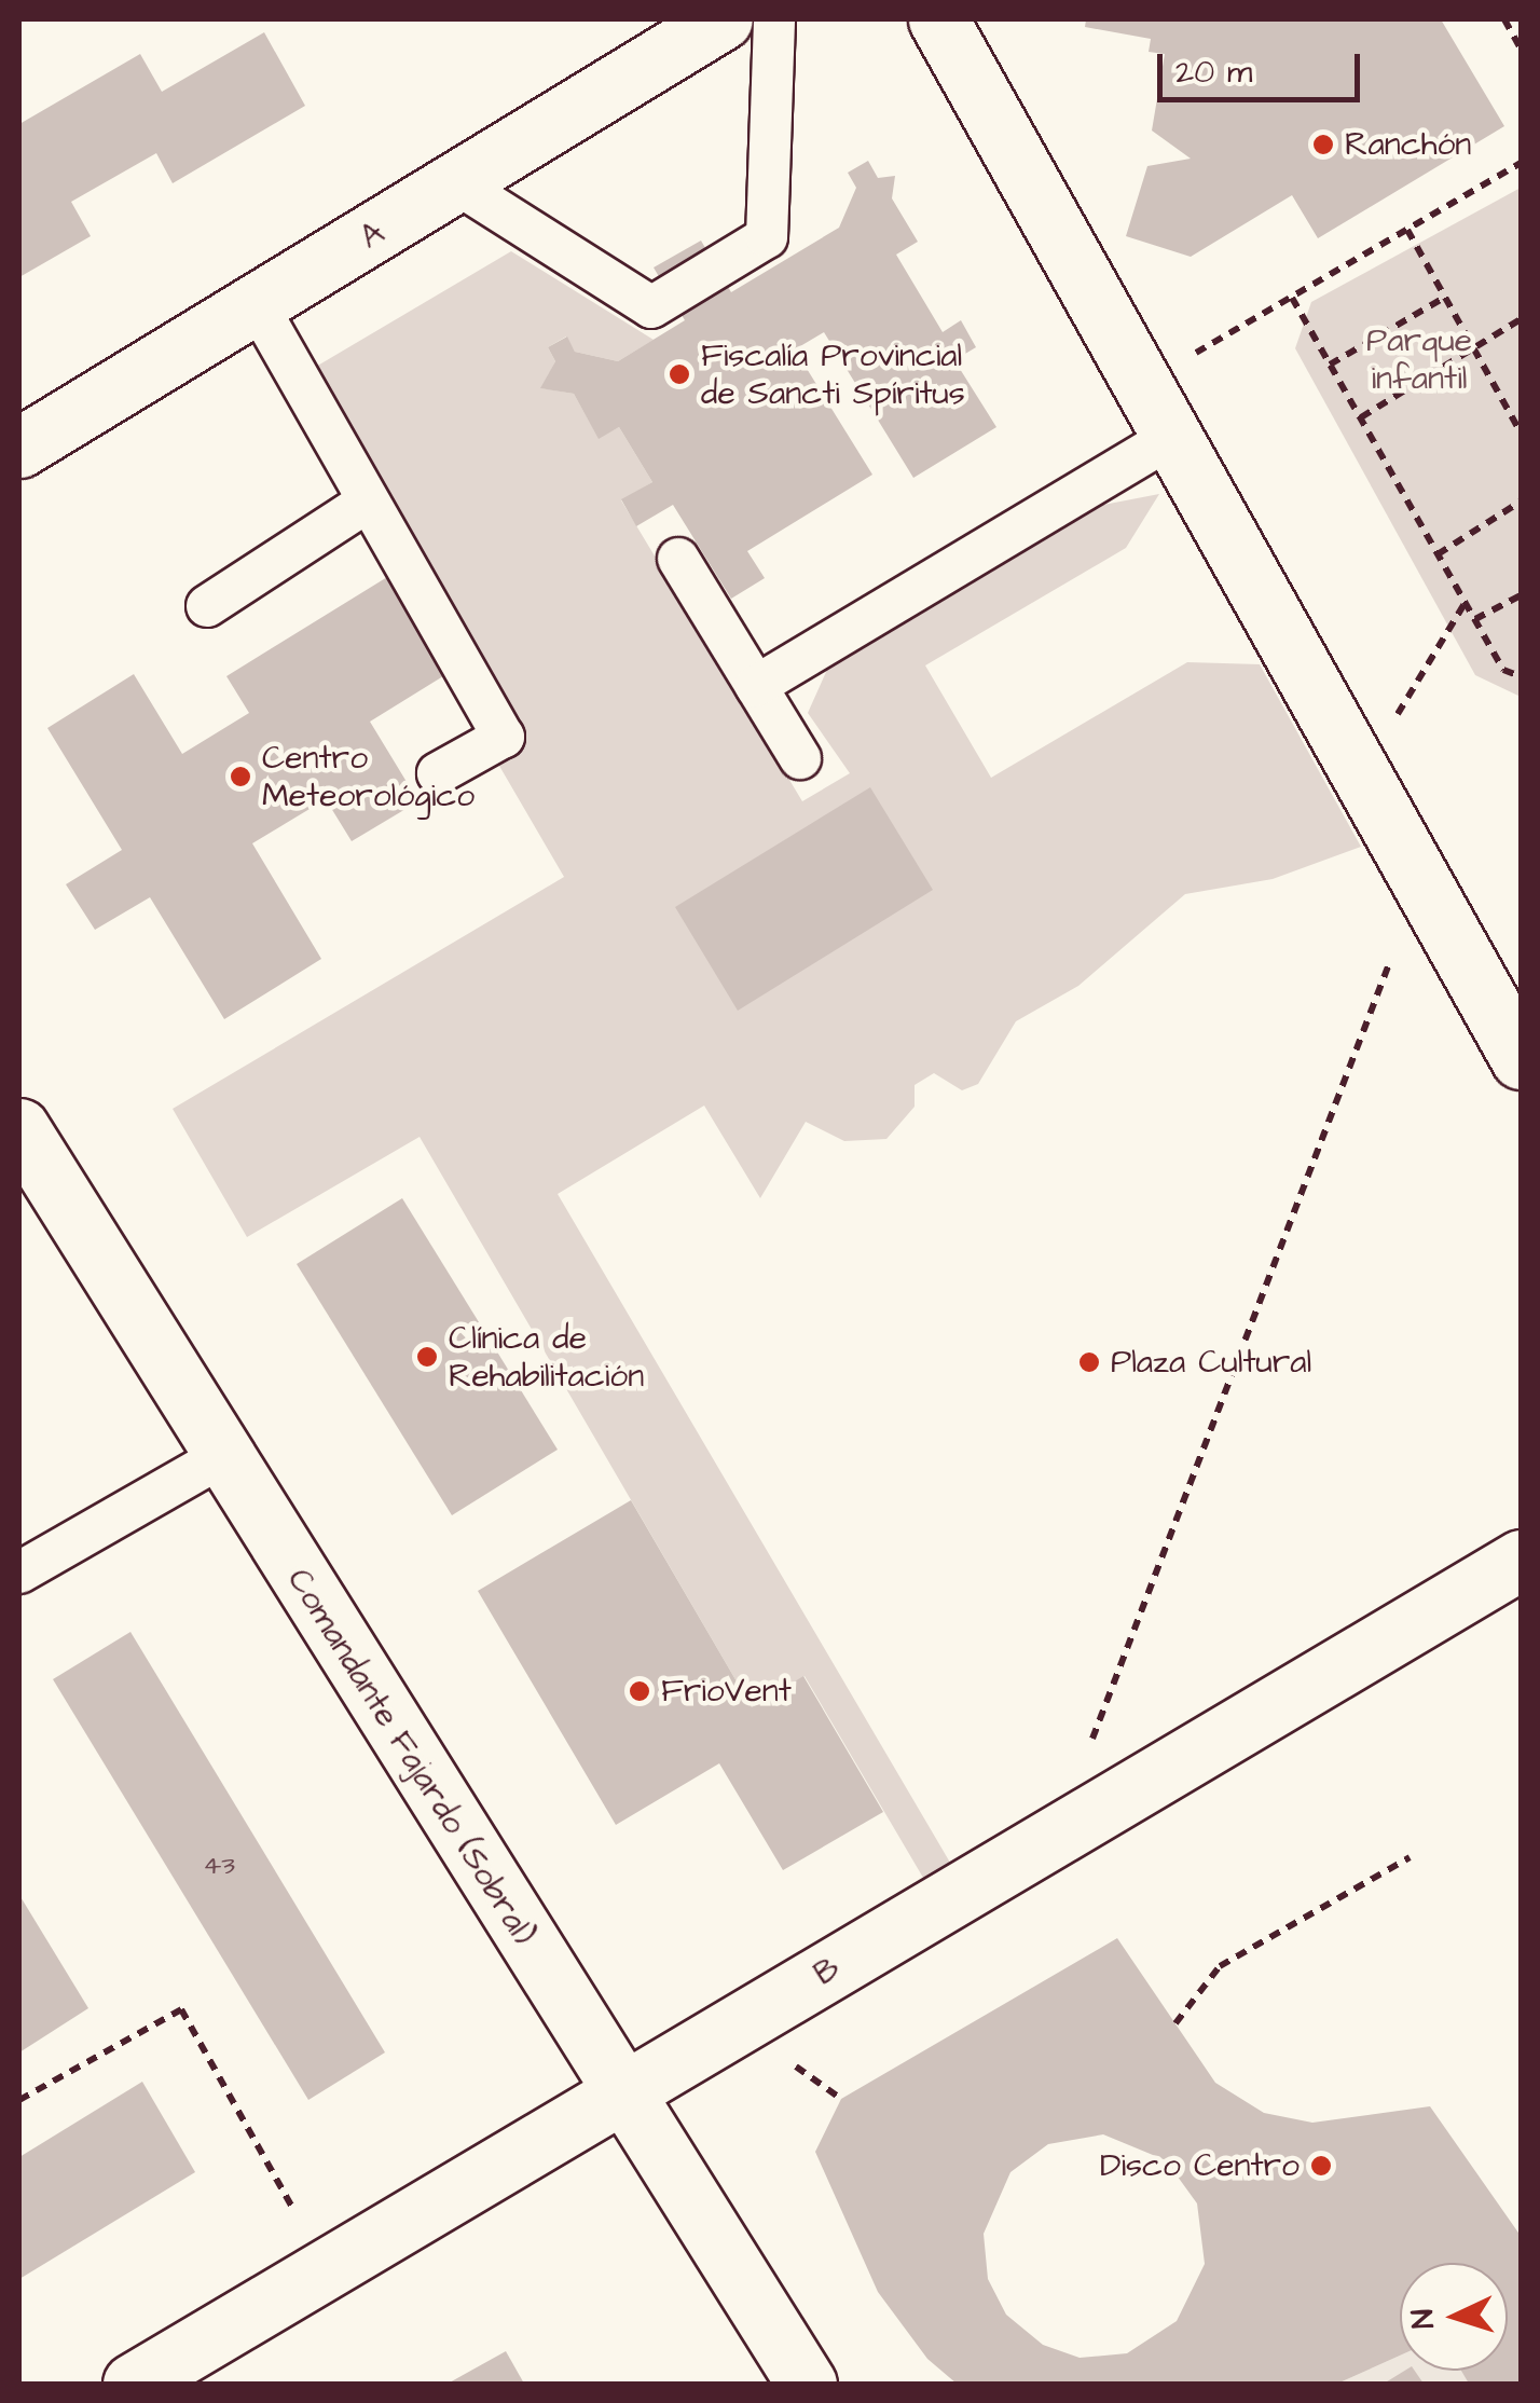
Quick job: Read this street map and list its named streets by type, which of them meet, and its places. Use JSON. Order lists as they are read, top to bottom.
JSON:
{
  "streets": {
    "street": ["A", "Comandante Fajardo (Sobral)", "B"]
  },
  "crossings": [
    ["Comandante Fajardo (Sobral)", "B"]
  ],
  "parks": ["Parque infantil"],
  "places": [
    "Ranchón",
    "Fiscalía Provincial de Sancti Spíritus",
    "Centro Meteorológico",
    "Clínica de Rehabilitación",
    "Plaza Cultural",
    "FrioVent",
    "Disco Centro"
  ],
  "house_numbers": ["43"],
  "scale_bar": "20 m",
  "north": "left"
}
